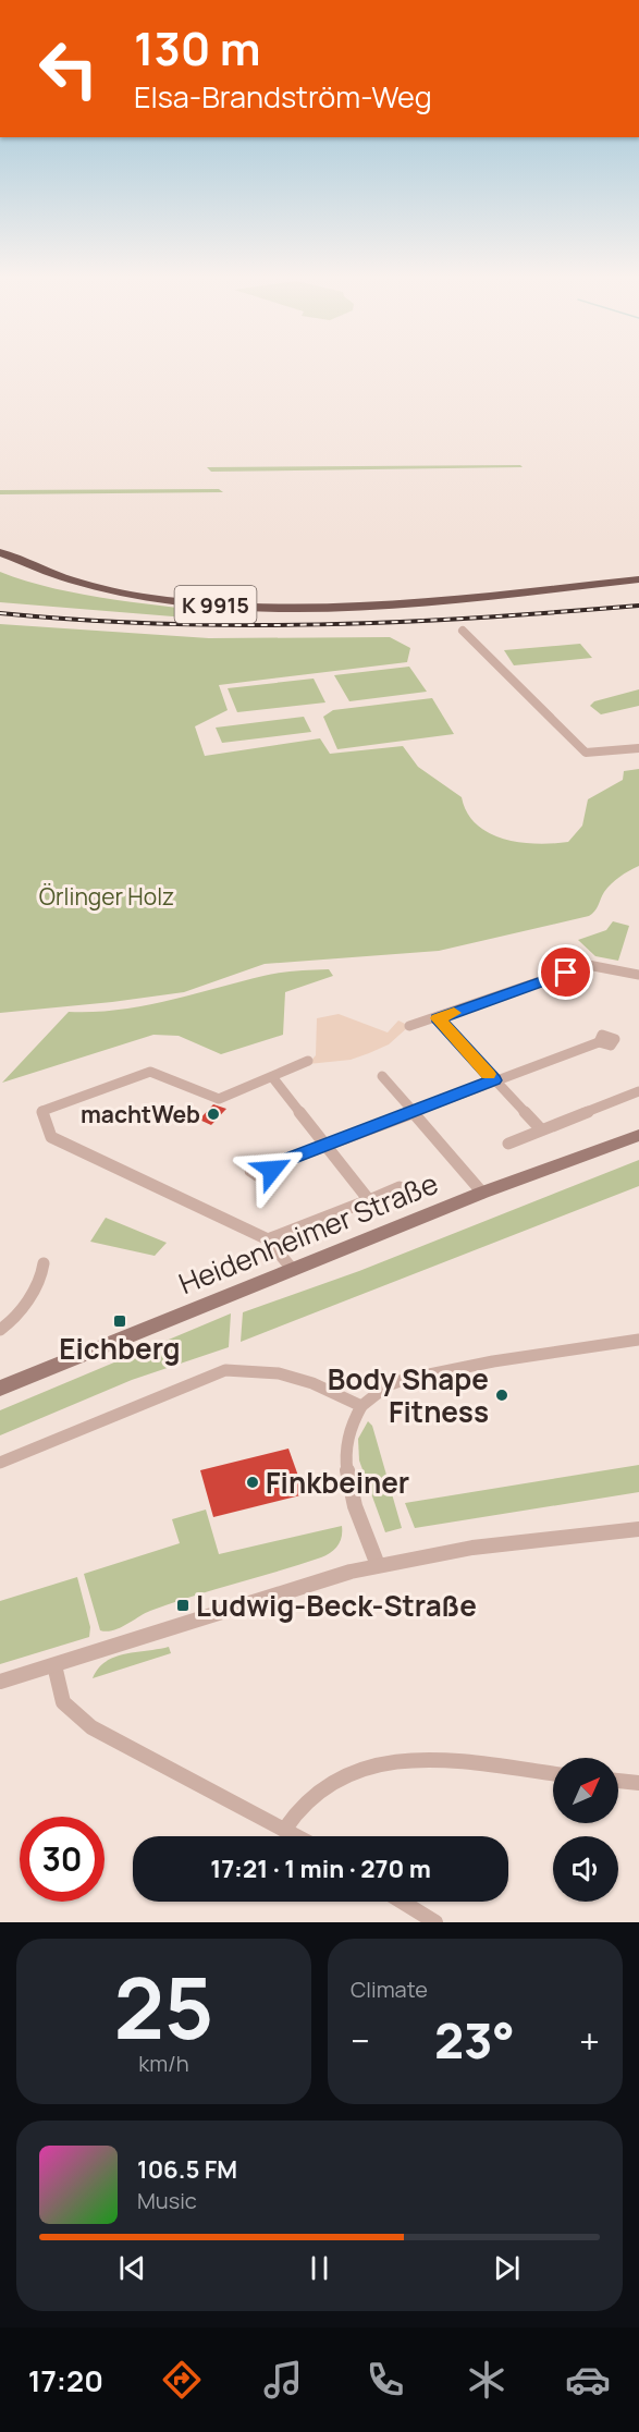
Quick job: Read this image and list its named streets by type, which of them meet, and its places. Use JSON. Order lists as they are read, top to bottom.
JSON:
{
  "streets": {
    "main road": ["K 9915", "Heidenheimer Straße"]
  },
  "parks": ["Örlinger Holz"],
  "places": {
    "other": ["machtWeb", "Body Shape Fitness", "Finkbeiner"],
    "transit": ["Eichberg", "Ludwig-Beck-Straße"]
  },
  "north": "top right",
  "page": {
    "turn": ["130 m", "Elsa-Brandström-Weg"],
    "limit": "30",
    "trip": "17:21 · 1 min · 270 m",
    "tile": [
      ["25", "km/h"],
      "Climate"
    ],
    "heat": ["−", "23°", "+"],
    "song": ["106.5 FM", "Music"],
    "tabs": "17:20"
  }
}
